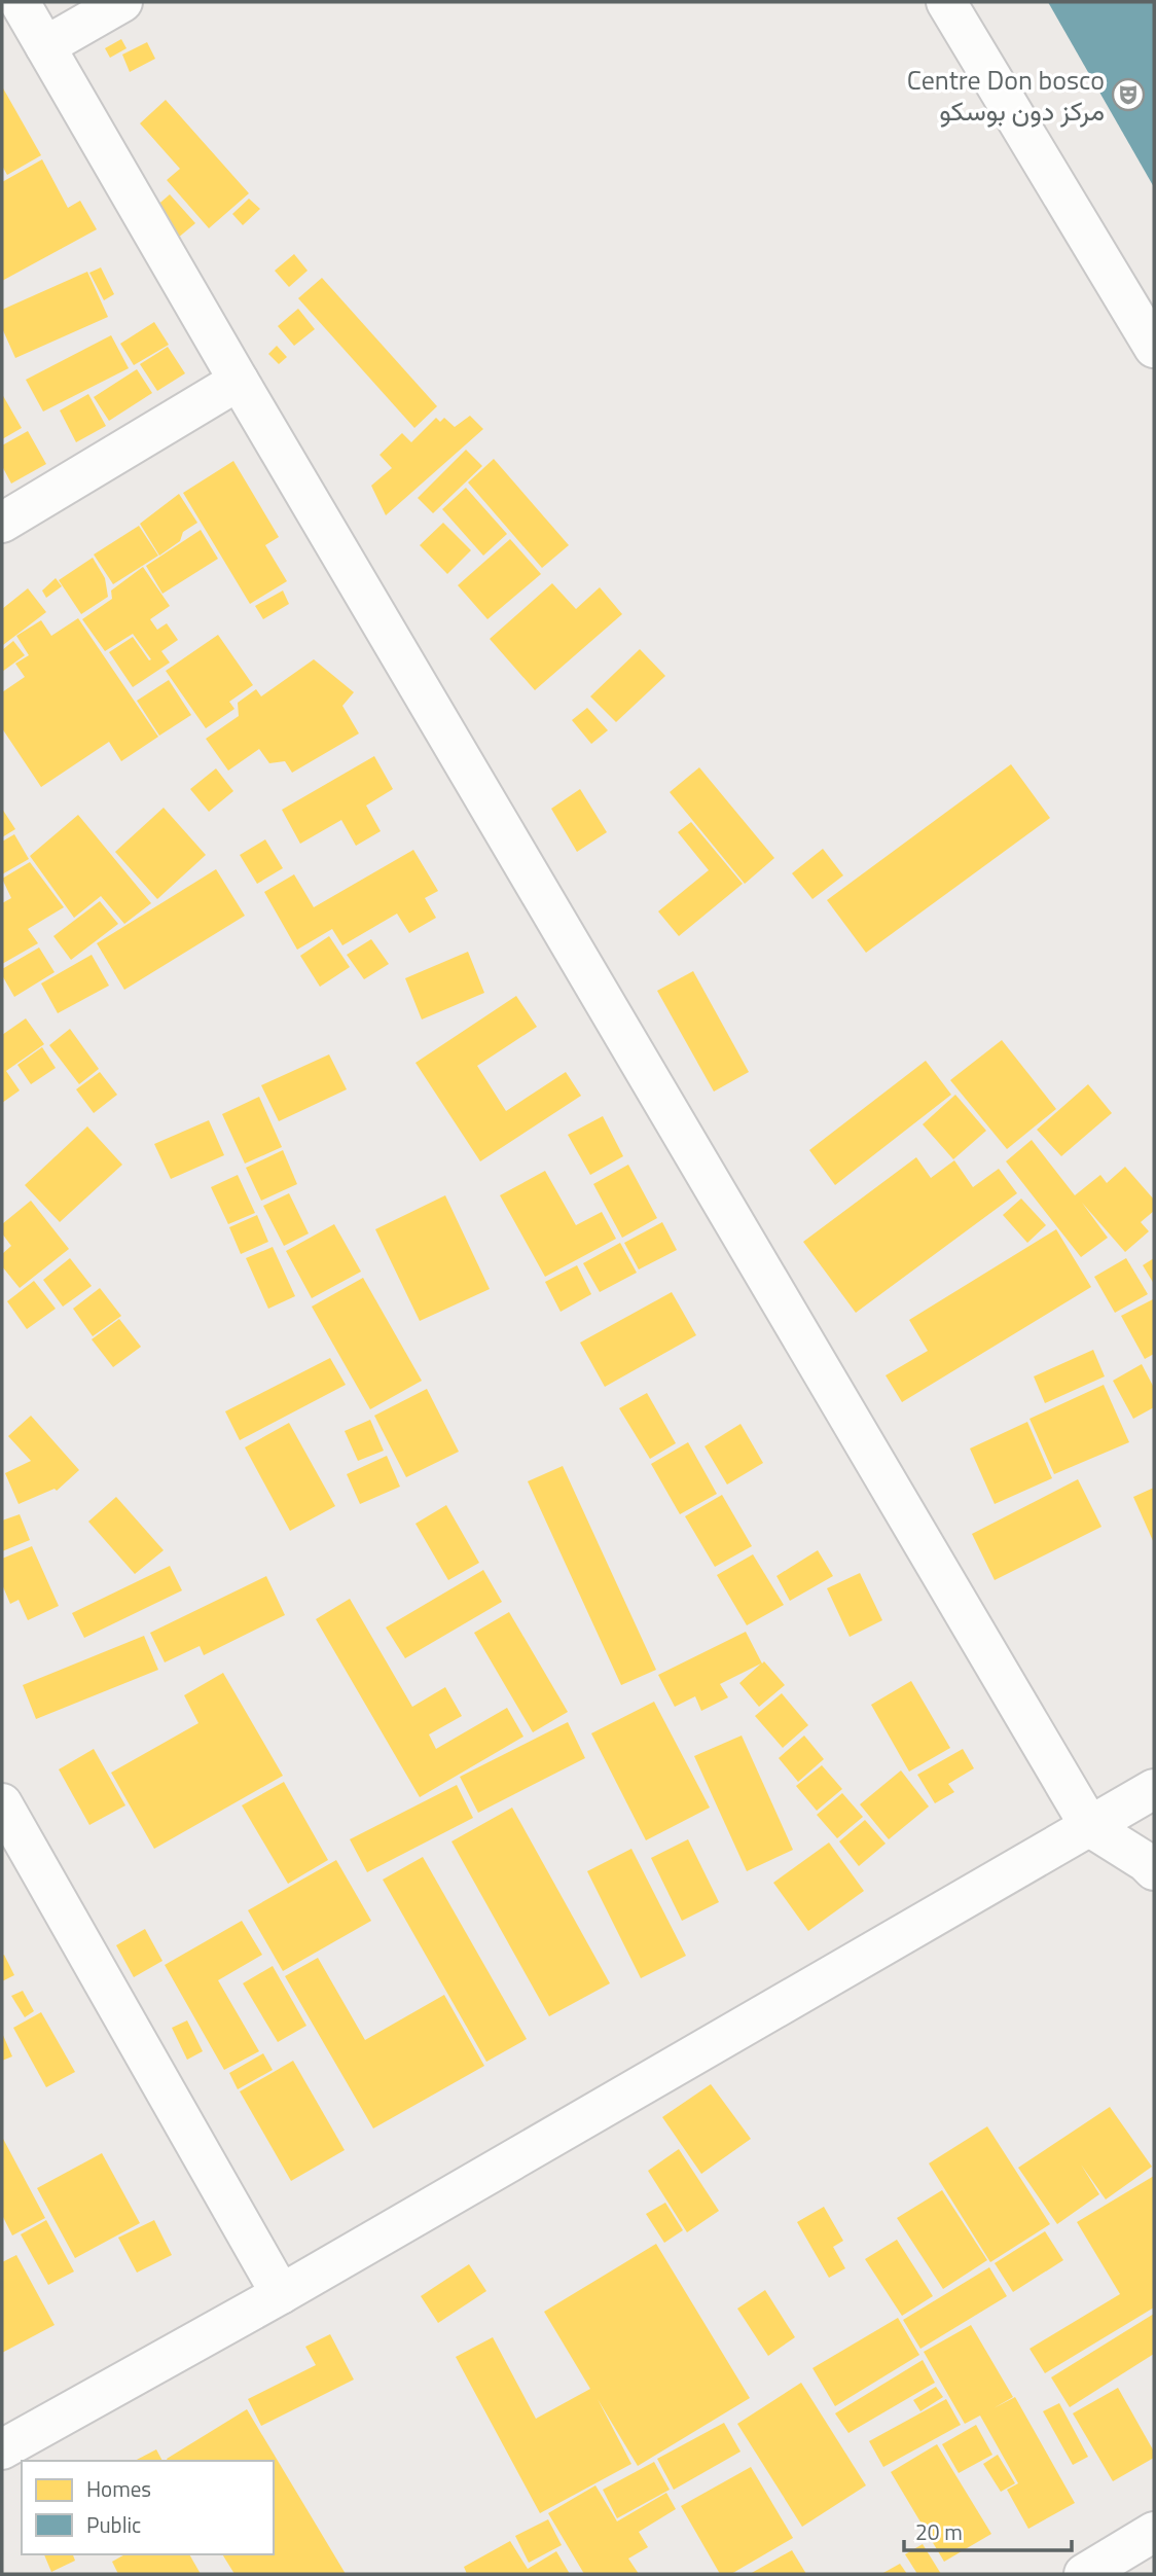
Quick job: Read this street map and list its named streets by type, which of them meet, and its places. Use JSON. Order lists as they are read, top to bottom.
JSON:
{
  "places": {
    "theatre": ["Centre Don bosco مركز دون بوسكو"]
  },
  "legend": ["Homes", "Public"],
  "scale_bar": "20 m"
}
